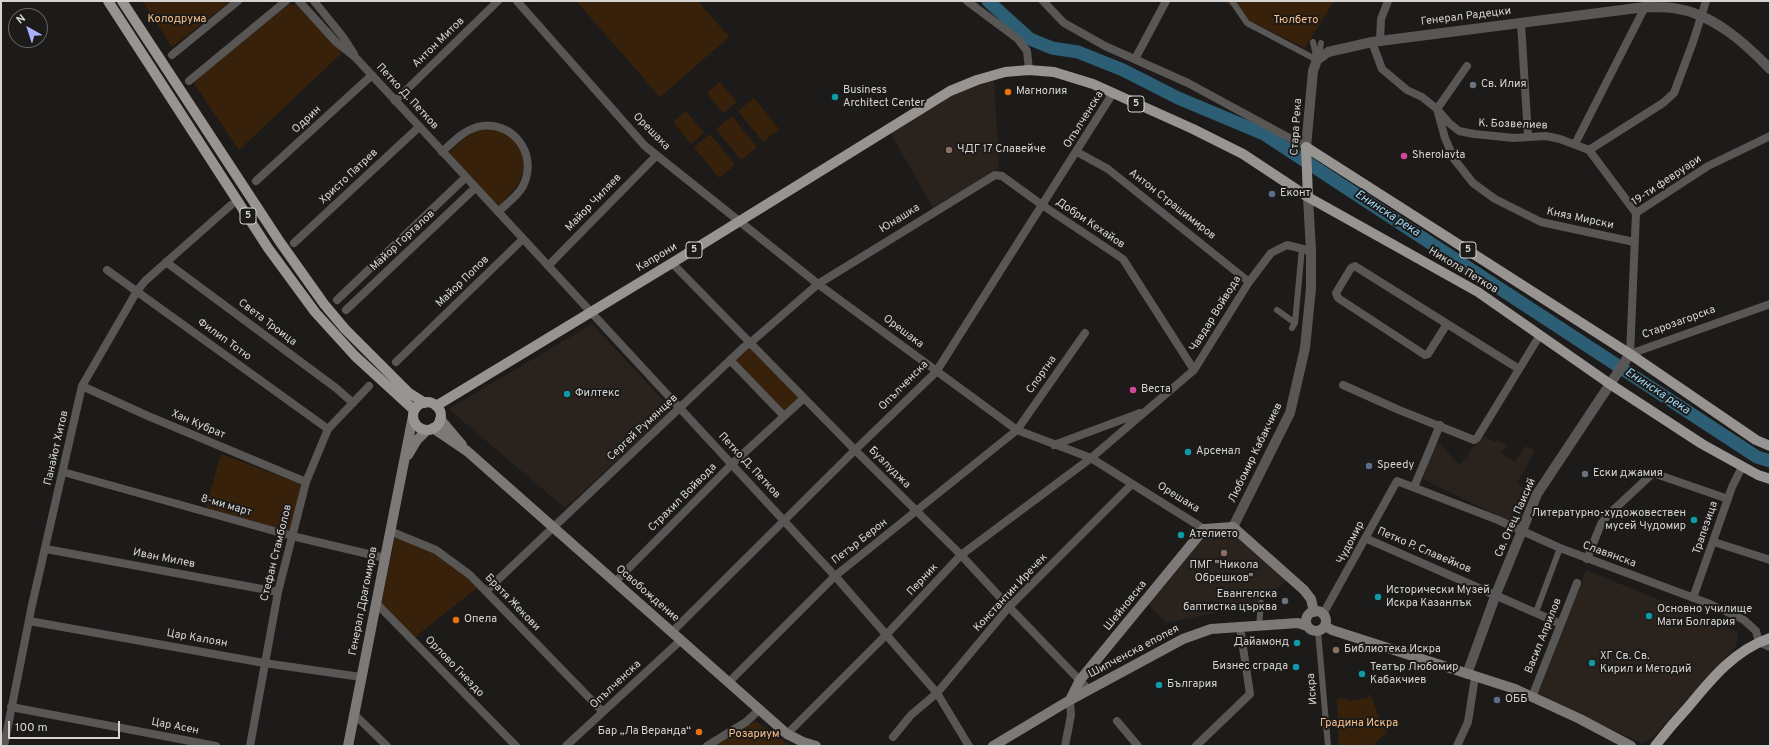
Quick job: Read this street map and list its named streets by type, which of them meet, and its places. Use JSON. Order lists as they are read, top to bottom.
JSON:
{
  "streets": {
    "main road": [
      "5",
      "Стара Река",
      "Орешака",
      "Капрони",
      "Никола Петков",
      "Освобождение",
      "Генерал Драгомиров",
      "Шейновска",
      "Шипченска епопея"
    ],
    "street": [
      "Генерал Радецки",
      "Антон Митов",
      "Петко Д. Петков",
      "Одрин",
      "Опълченска",
      "К. Бозвелиев",
      "Христо Патрев",
      "19-ти февруари",
      "Майор Чиляев",
      "Антон Страшимиров",
      "Юнашка",
      "Княз Мирски",
      "Добри Кехайов",
      "Майор Горталов",
      "Майор Попов",
      "Чавдар Войвода",
      "Света Троица",
      "Старозагорска",
      "Филип Тотю",
      "Спортна",
      "Хан Кубрат",
      "Сергей Румянцев",
      "Панайот Хитов",
      "Любомир Кабакчиев",
      "Бузлуджа",
      "Страхил Войвода",
      "8-ми март",
      "Св. Отец Паисий",
      "Трапезица",
      "Петър Берон",
      "Чудомир",
      "Петко Р. Славейков",
      "Стефан Стамболов",
      "Славянска",
      "Иван Милев",
      "Перник",
      "Константин Иречек",
      "Братя Жекови",
      "Васил Априлов",
      "Цар Калоян",
      "Орлово Гнездо",
      "Искра",
      "Цар Асен"
    ]
  },
  "crossings": [
    ["Генерал Радецки", "Стара Река"],
    ["Антон Митов", "Петко Д. Петков"],
    ["Петко Д. Петков", "Одрин"],
    ["Петко Д. Петков", "Опълченска"],
    ["Петко Д. Петков", "Христо Патрев"],
    ["Петко Д. Петков", "Майор Чиляев"],
    ["Петко Д. Петков", "Майор Горталов"],
    ["Петко Д. Петков", "Капрони"],
    ["Петко Д. Петков", "Майор Попов"],
    ["Петко Д. Петков", "Сергей Румянцев"],
    ["Петко Д. Петков", "Страхил Войвода"],
    ["Петко Д. Петков", "Петър Берон"],
    ["Петко Д. Петков", "Перник"],
    ["Петко Д. Петков", "Константин Иречек"],
    ["5", "Капрони"],
    ["5", "Освобождение"],
    ["5", "Генерал Драгомиров"],
    ["Опълченска", "Орешака"],
    ["Опълченска", "Антон Страшимиров"],
    ["Опълченска", "Добри Кехайов"],
    ["Опълченска", "Никола Петков"],
    ["Опълченска", "Бузлуджа"],
    ["Опълченска", "Освобождение"],
    ["Опълченска", "Братя Жекови"],
    ["К. Бозвелиев", "Княз Мирски"],
    ["Стара Река", "Никола Петков"],
    ["Стара Река", "Любомир Кабакчиев"],
    ["Орешака", "Майор Чиляев"],
    ["Орешака", "Юнашка"],
    ["Орешака", "Капрони"],
    ["Орешака", "Чавдар Войвода"],
    ["Орешака", "Спортна"],
    ["Орешака", "Сергей Румянцев"],
    ["Орешака", "Любомир Кабакчиев"],
    ["Орешака", "Петър Берон"],
    ["Орешака", "Перник"],
    ["Орешака", "Константин Иречек"],
    ["Орешака", "Шейновска"],
    ["19-ти февруари", "Княз Мирски"],
    ["19-ти февруари", "Никола Петков"],
    ["19-ти февруари", "Старозагорска"],
    ["Антон Страшимиров", "Чавдар Войвода"],
    ["Юнашка", "Добри Кехайов"],
    ["Юнашка", "Сергей Румянцев"],
    ["Добри Кехайов", "Чавдар Войвода"],
    ["Капрони", "Никола Петков"],
    ["Капрони", "Бузлуджа"],
    ["Капрони", "Освобождение"],
    ["Капрони", "Генерал Драгомиров"],
    ["Никола Петков", "Старозагорска"],
    ["Никола Петков", "Любомир Кабакчиев"],
    ["Никола Петков", "Св. Отец Паисий"],
    ["Никола Петков", "Трапезица"],
    ["Чавдар Войвода", "Любомир Кабакчиев"],
    ["Чавдар Войвода", "Перник"],
    ["Света Троица", "Панайот Хитов"],
    ["Света Троица", "Стефан Стамболов"],
    ["Филип Тотю", "Панайот Хитов"],
    ["Филип Тотю", "Стефан Стамболов"],
    ["Спортна", "Петър Берон"],
    ["Хан Кубрат", "Панайот Хитов"],
    ["Хан Кубрат", "Стефан Стамболов"],
    ["Сергей Румянцев", "Бузлуджа"],
    ["Сергей Румянцев", "Освобождение"],
    ["Сергей Румянцев", "Братя Жекови"],
    ["Панайот Хитов", "8-ми март"],
    ["Панайот Хитов", "Иван Милев"],
    ["Панайот Хитов", "Цар Калоян"],
    ["Панайот Хитов", "Цар Асен"],
    ["Бузлуджа", "Страхил Войвода"],
    ["Бузлуджа", "Петър Берон"],
    ["Бузлуджа", "Перник"],
    ["Бузлуджа", "Константин Иречек"],
    ["Бузлуджа", "Шейновска"],
    ["Бузлуджа", "Шипченска епопея"],
    ["Страхил Войвода", "Освобождение"],
    ["8-ми март", "Стефан Стамболов"],
    ["8-ми март", "Генерал Драгомиров"],
    ["Св. Отец Паисий", "Петко Р. Славейков"],
    ["Св. Отец Паисий", "Славянска"],
    ["Трапезица", "Славянска"],
    ["Петър Берон", "Освобождение"],
    ["Чудомир", "Петко Р. Славейков"],
    ["Чудомир", "Славянска"],
    ["Чудомир", "Шипченска епопея"],
    ["Чудомир", "Искра"],
    ["Петко Р. Славейков", "Васил Априлов"],
    ["Стефан Стамболов", "Иван Милев"],
    ["Стефан Стамболов", "Цар Калоян"],
    ["Перник", "Освобождение"],
    ["Освобождение", "Генерал Драгомиров"],
    ["Генерал Драгомиров", "Братя Жекови"],
    ["Генерал Драгомиров", "Цар Калоян"],
    ["Генерал Драгомиров", "Орлово Гнездо"],
    ["Шейновска", "Шипченска епопея"],
    ["Шипченска епопея", "Искра"]
  ],
  "water": ["Енинска река"],
  "parks": [
    "Колодрума",
    "Тюлбето",
    "Градина Искра",
    "Розариум"
  ],
  "places": [
    "Св. Илия",
    "Магнолия",
    "Business Architect Center",
    "ЧДГ 17 Славейче",
    "Sherolavta",
    "Еконт",
    "Веста",
    "Филтекс",
    "Арсенал",
    "Speedy",
    "Ески джамия",
    "Литературно-художовествен мусей Чудомир",
    "Ателието",
    "ПМГ \"Никола Обрешков\"",
    "Исторически Музей Искра Казанлък",
    "Евангелска баптистка църква",
    "Основно училище Мати Болгария",
    "Опела",
    "Дайамонд",
    "Библиотека Искра",
    "ХГ Св. Св. Кирил и Методий",
    "Бизнес сграда",
    "Театър Любомир Кабакчиев",
    "България",
    "ОББ",
    "Бар „Ла Веранда“"
  ],
  "scale_bar": "100 m",
  "north": "top left"
}
